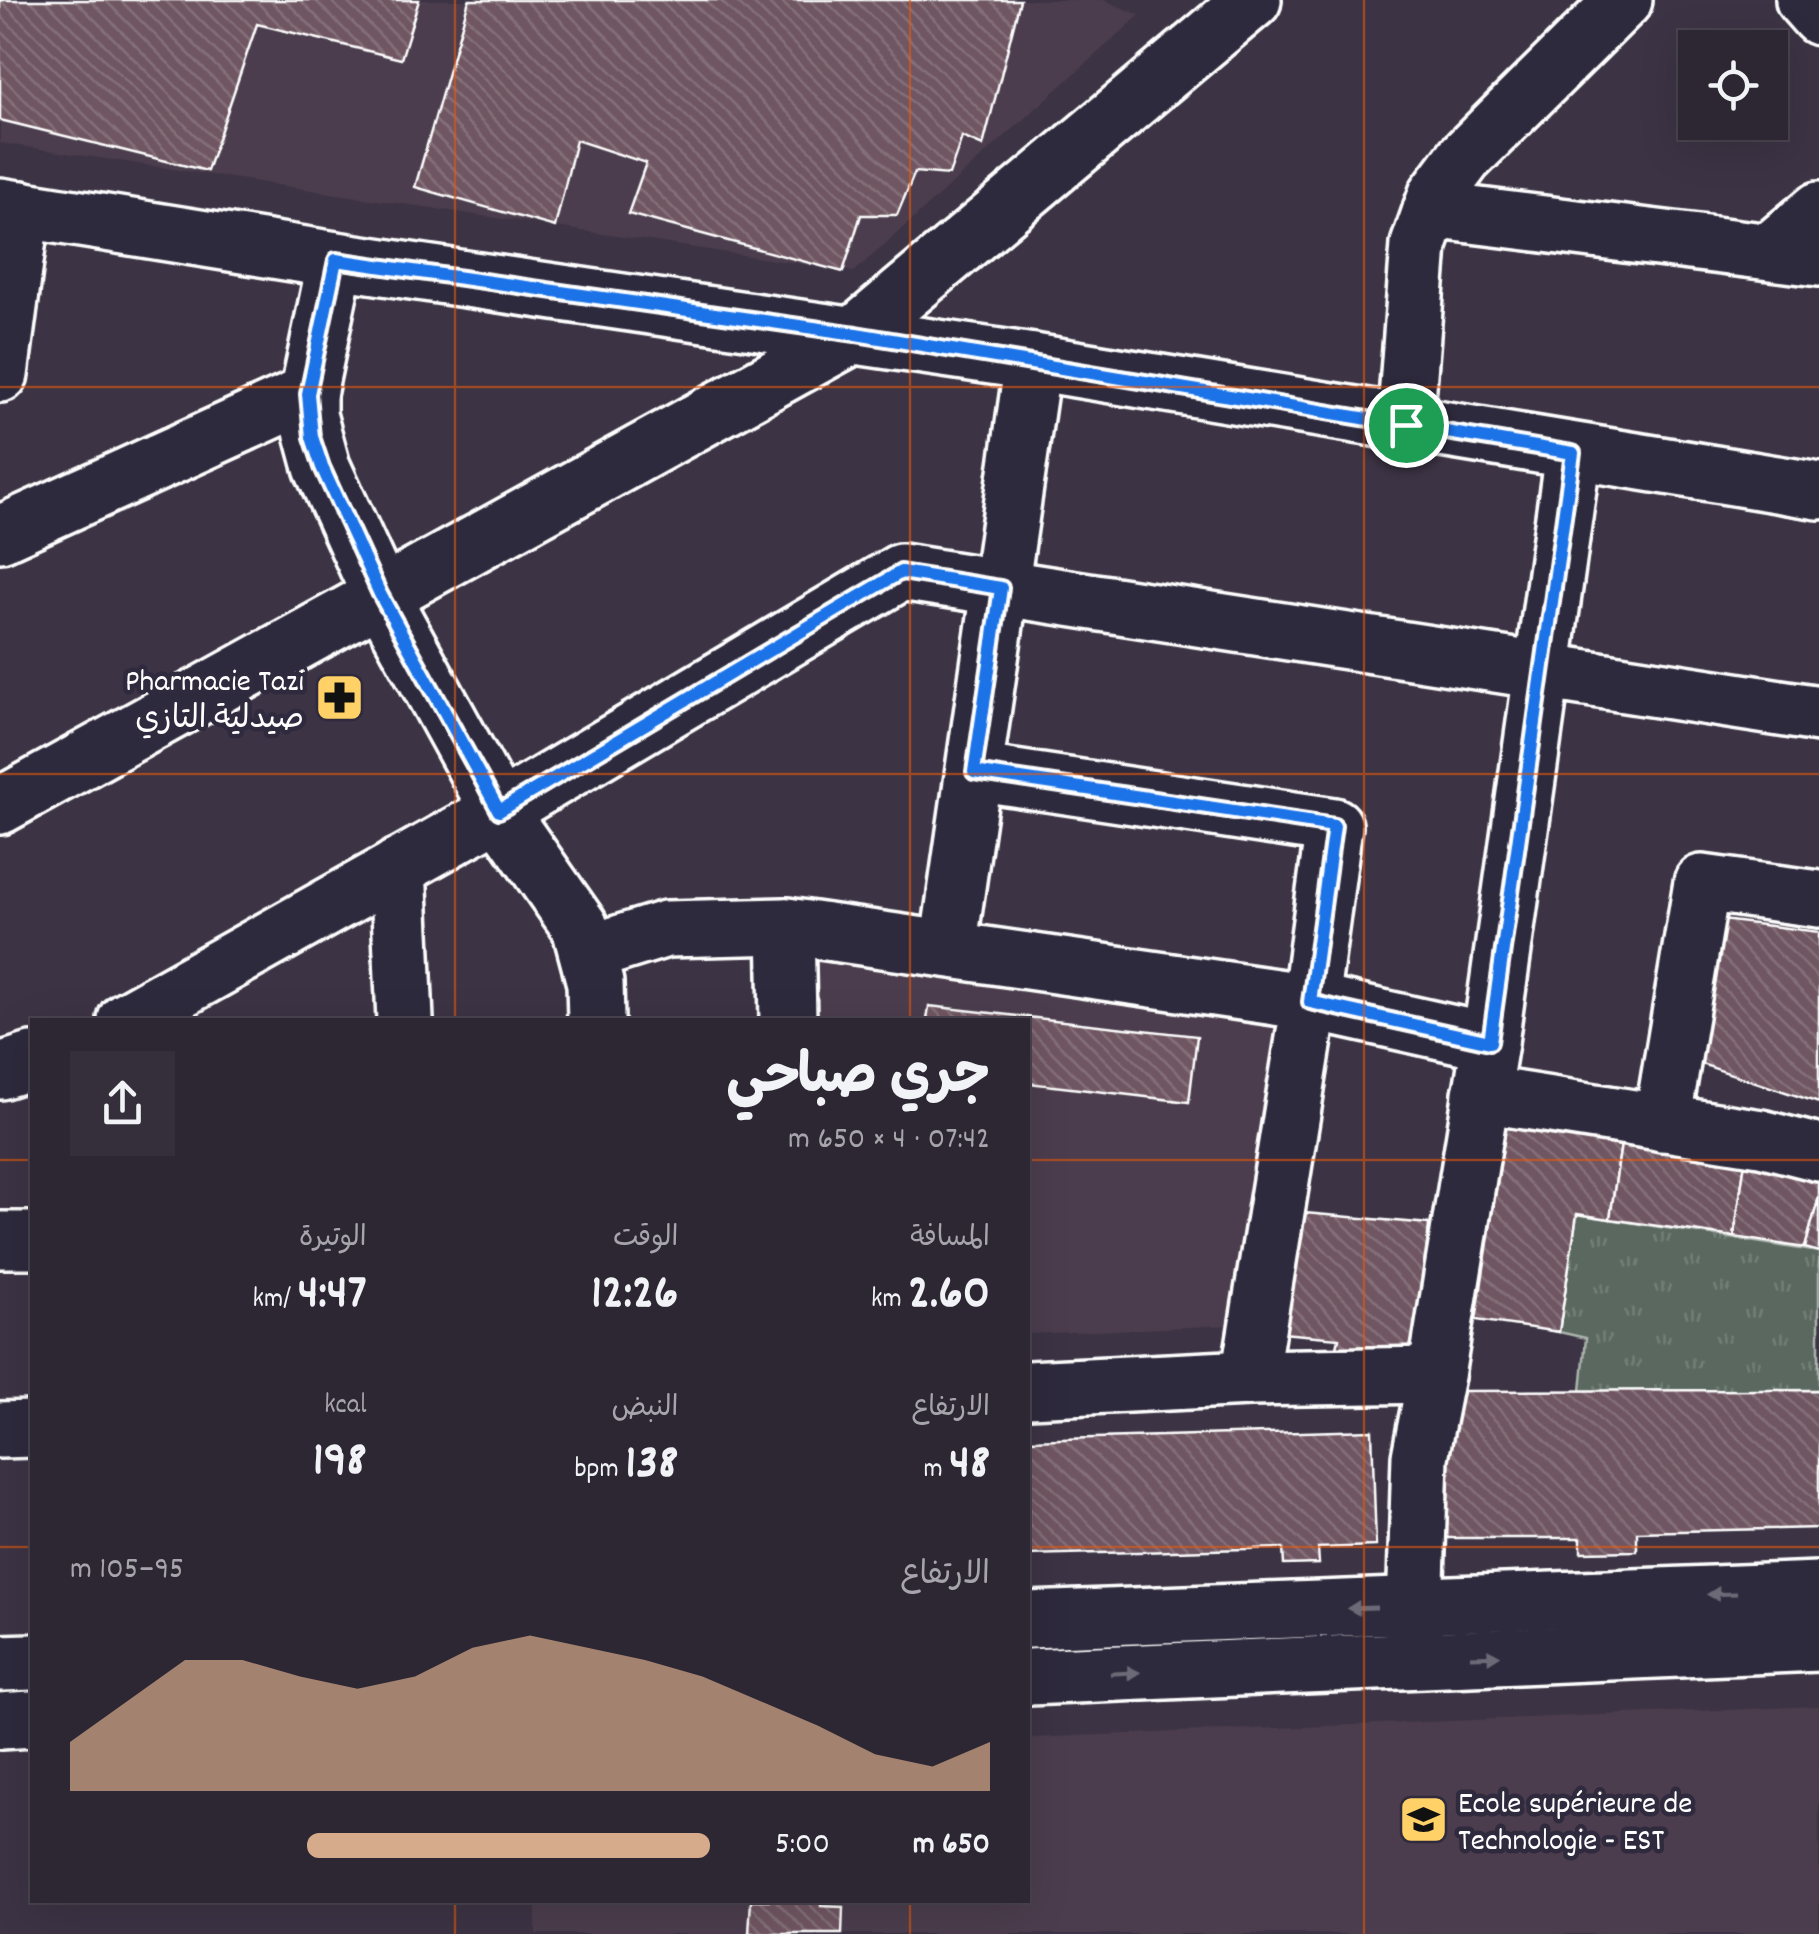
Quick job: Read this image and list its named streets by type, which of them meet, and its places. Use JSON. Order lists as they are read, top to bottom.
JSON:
{
  "places": {
    "pharmacy": ["Pharmacie Tazi صيدلية التازي"],
    "school or university": ["Ecole supérieure de Technologie - EST"]
  },
  "page": {
    "heading": ["جري صباحي", "07:42 · 4 × 650 m"],
    "stats": [
      ["المسافة", "2.60 km"],
      ["الوقت", "12:26"],
      ["الوتيرة", "4:47 /km"],
      ["الارتفاع", "48 m"],
      ["النبض", "138 bpm"],
      ["kcal", "198"]
    ],
    "chart": ["الارتفاع", "95–105 m"],
    "list": [
      {
        "name": "650 m",
        "note": "5:00"
      }
    ]
  }
}
